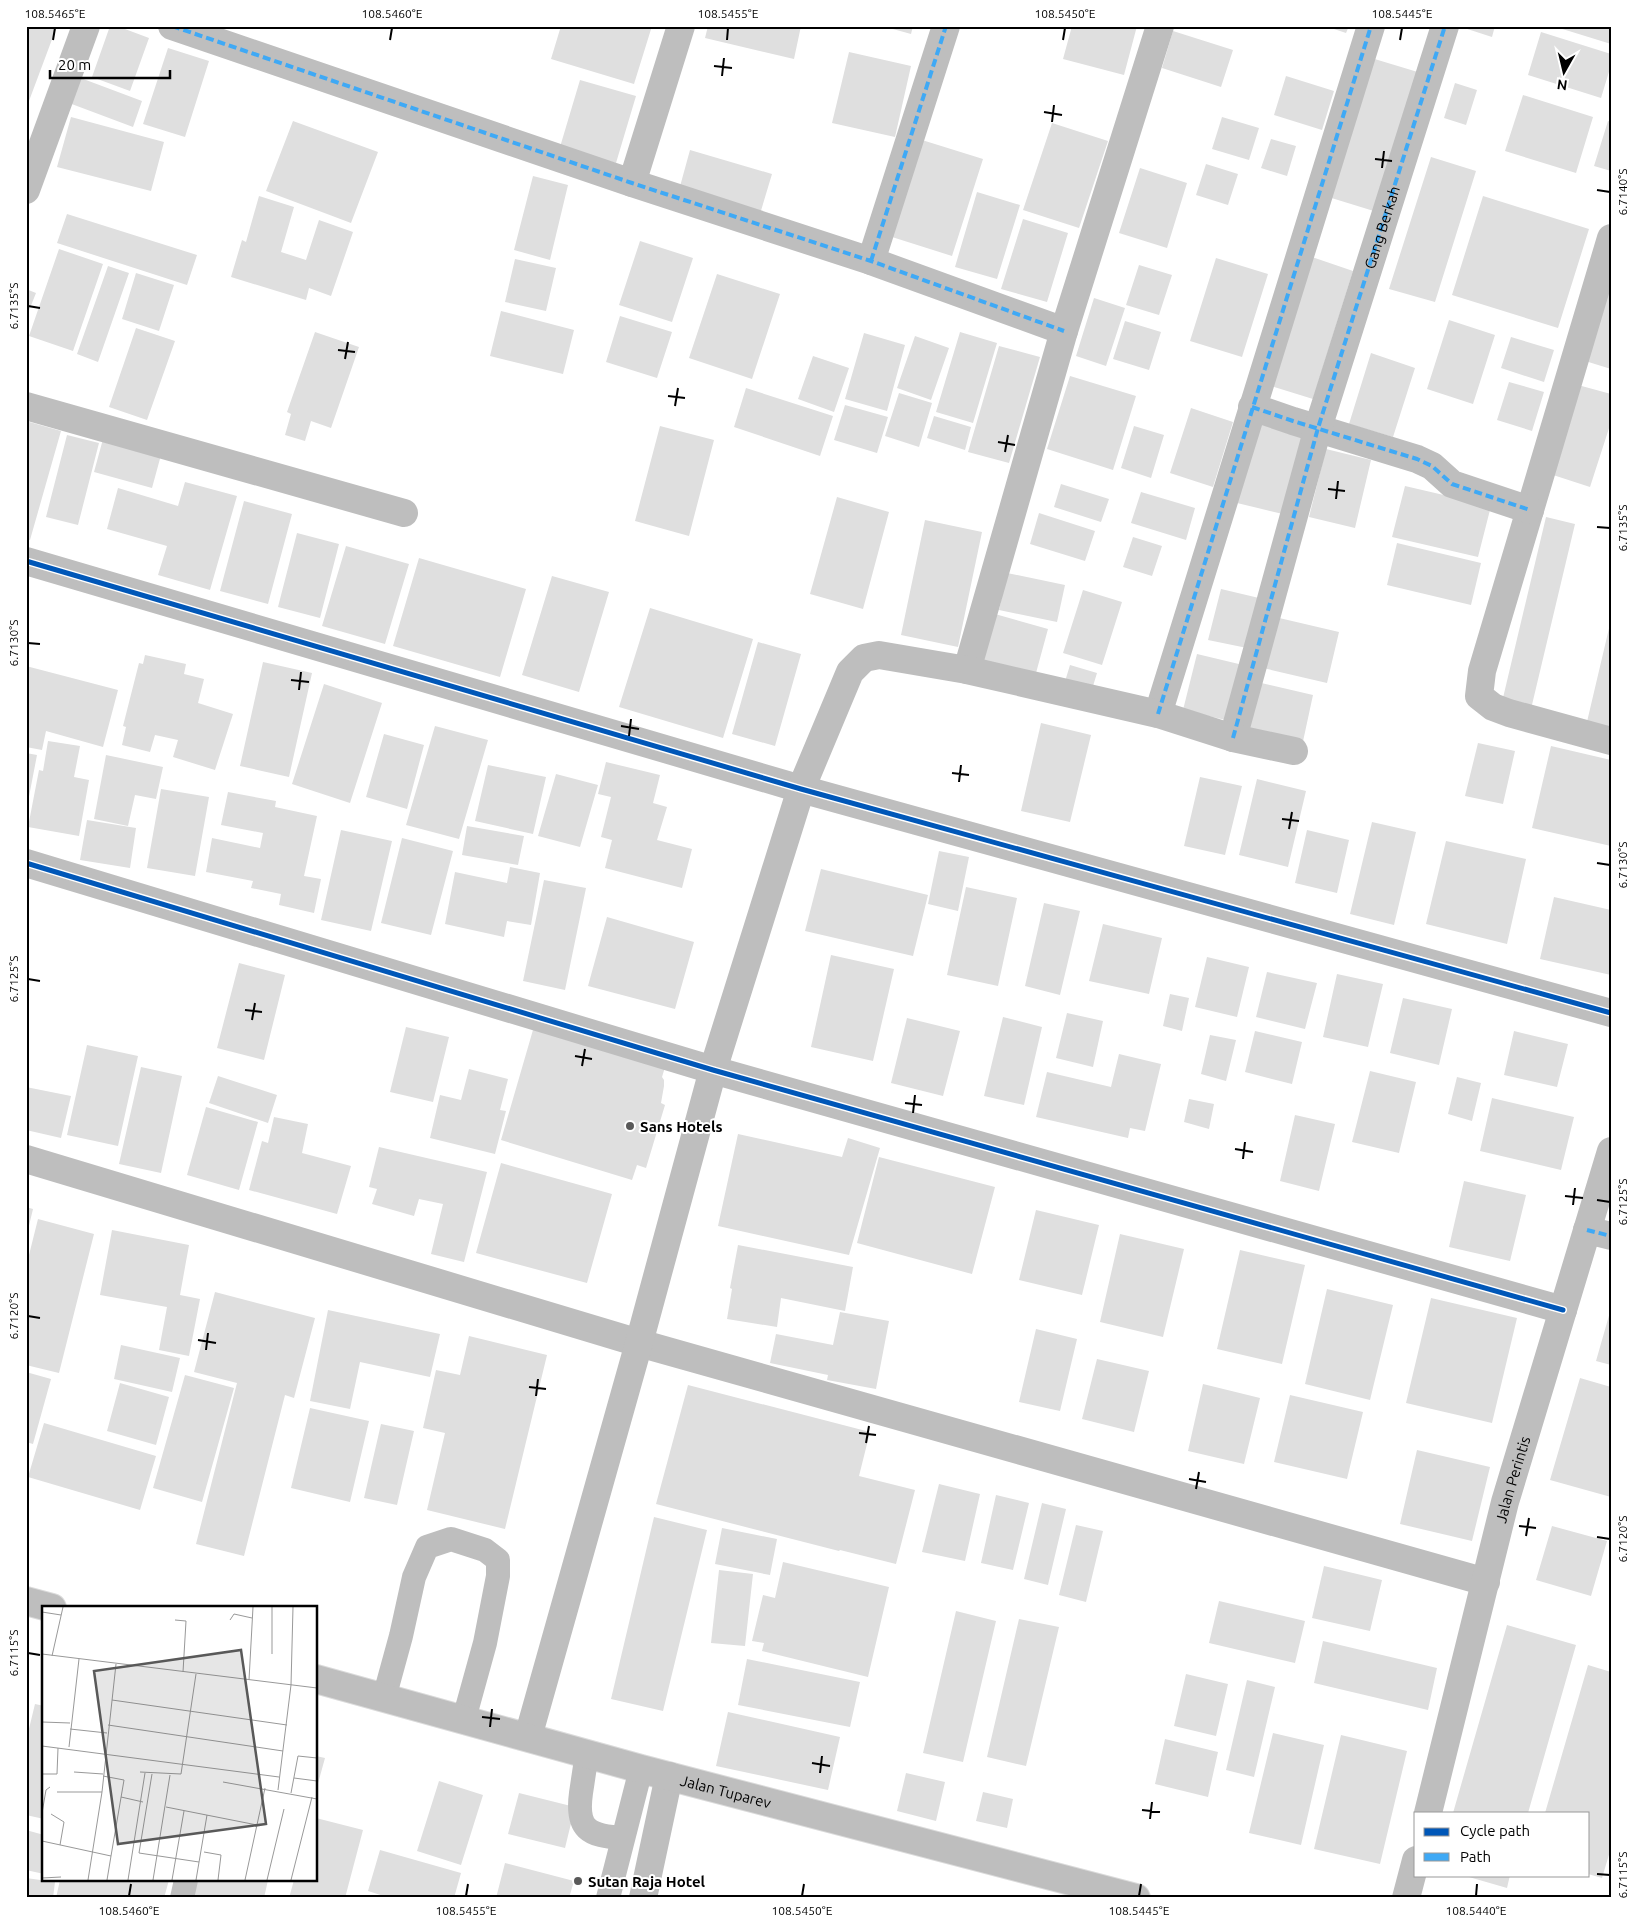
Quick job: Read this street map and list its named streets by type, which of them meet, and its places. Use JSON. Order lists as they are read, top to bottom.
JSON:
{
  "streets": {
    "street": ["Gang Berkah", "Jalan Perintis", "Jalan Tuparev"]
  },
  "places": ["Sans Hotels", "Sutan Raja Hotel"],
  "legend": ["Cycle path", "Path"],
  "scale_bar": "20 m",
  "north": "bottom",
  "coordinates": [
    "108.5465°E",
    "108.5460°E",
    "108.5455°E",
    "108.5450°E",
    "108.5445°E",
    "6.7140°S",
    "6.7135°S",
    "6.7130°S",
    "6.7125°S",
    "6.7120°S",
    "6.7115°S",
    "108.5440°E"
  ]
}
